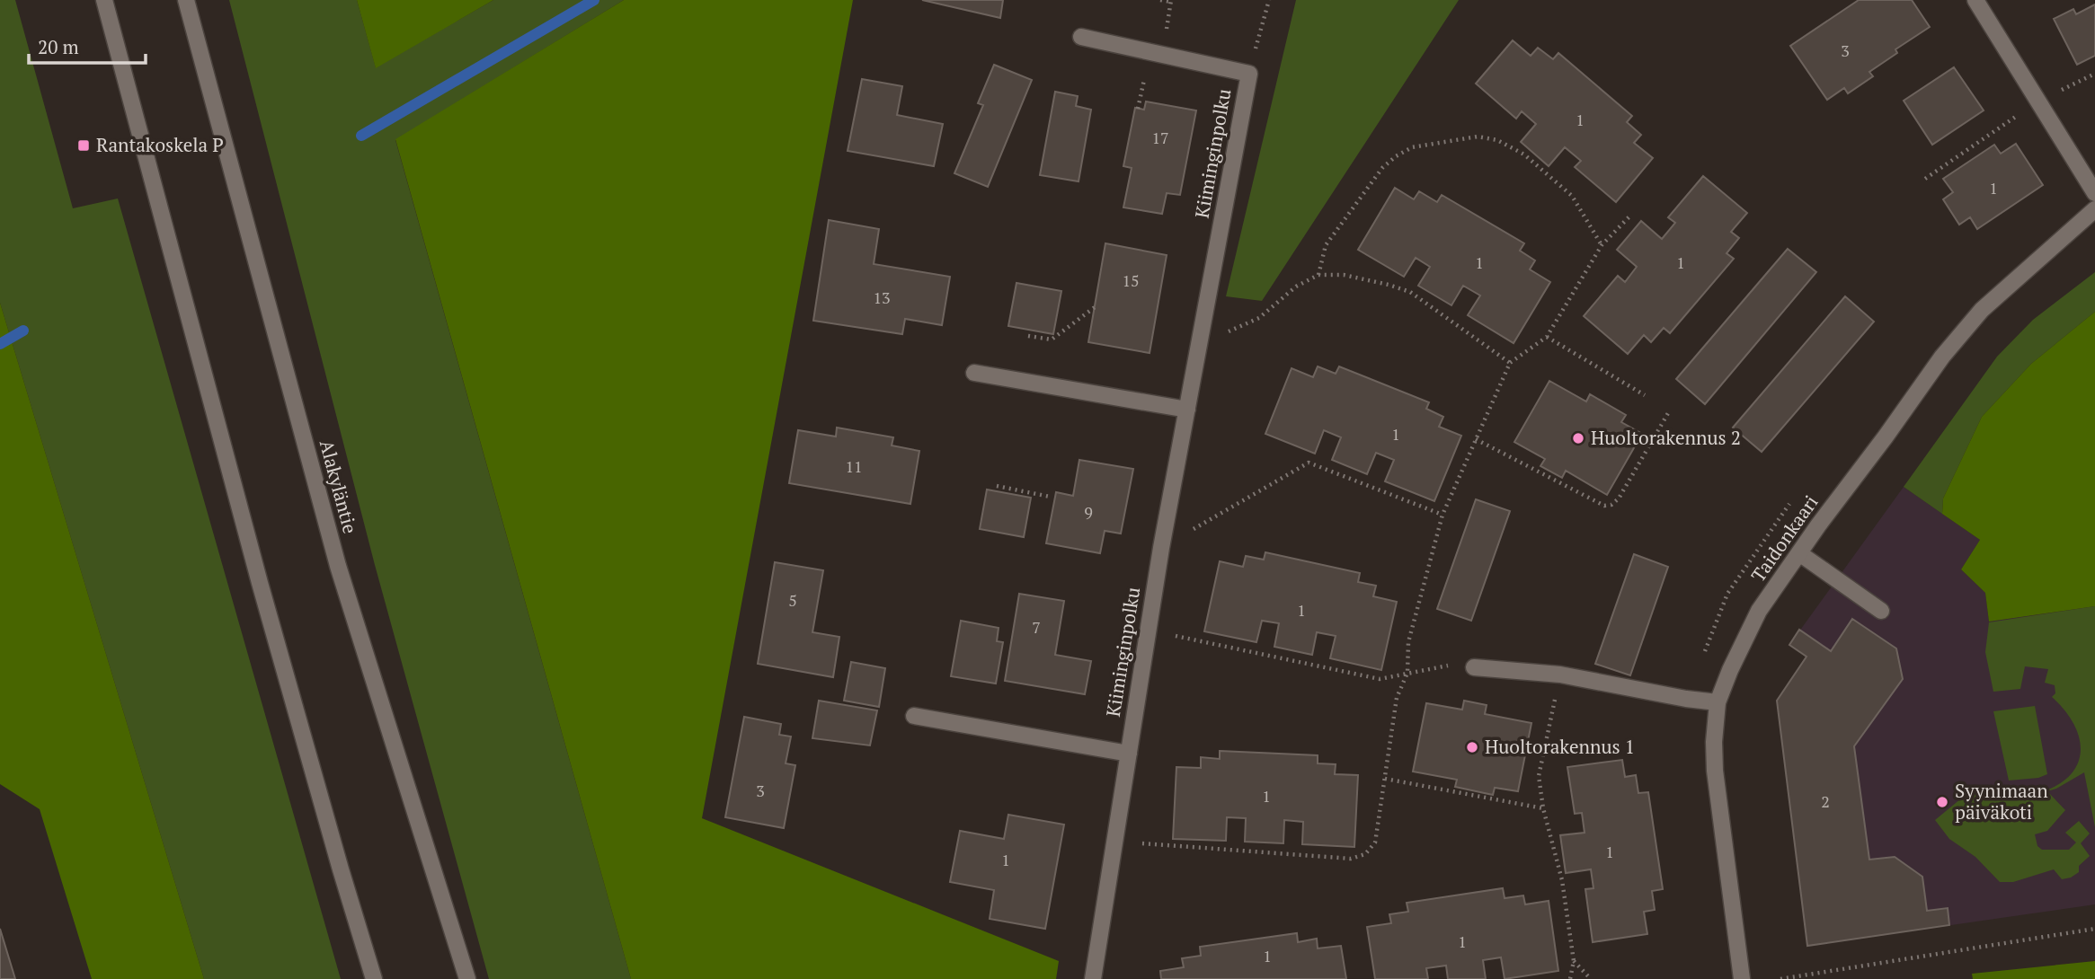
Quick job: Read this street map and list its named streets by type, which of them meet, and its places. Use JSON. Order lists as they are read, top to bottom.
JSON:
{
  "streets": {
    "street": ["Kiiminginpolku", "Alakyläntie", "Taidonkaari"]
  },
  "places": {
    "transit": ["Rantakoskela P"],
    "other": ["Huoltorakennus 2", "Huoltorakennus 1", "Syynimaan päiväkoti"]
  },
  "house_numbers": [
    "3",
    "1",
    "17",
    "1",
    "1",
    "1",
    "15",
    "13",
    "1",
    "11",
    "9",
    "5",
    "1",
    "7",
    "3",
    "1",
    "2",
    "1",
    "1",
    "1",
    "1"
  ],
  "scale_bar": "20 m"
}
